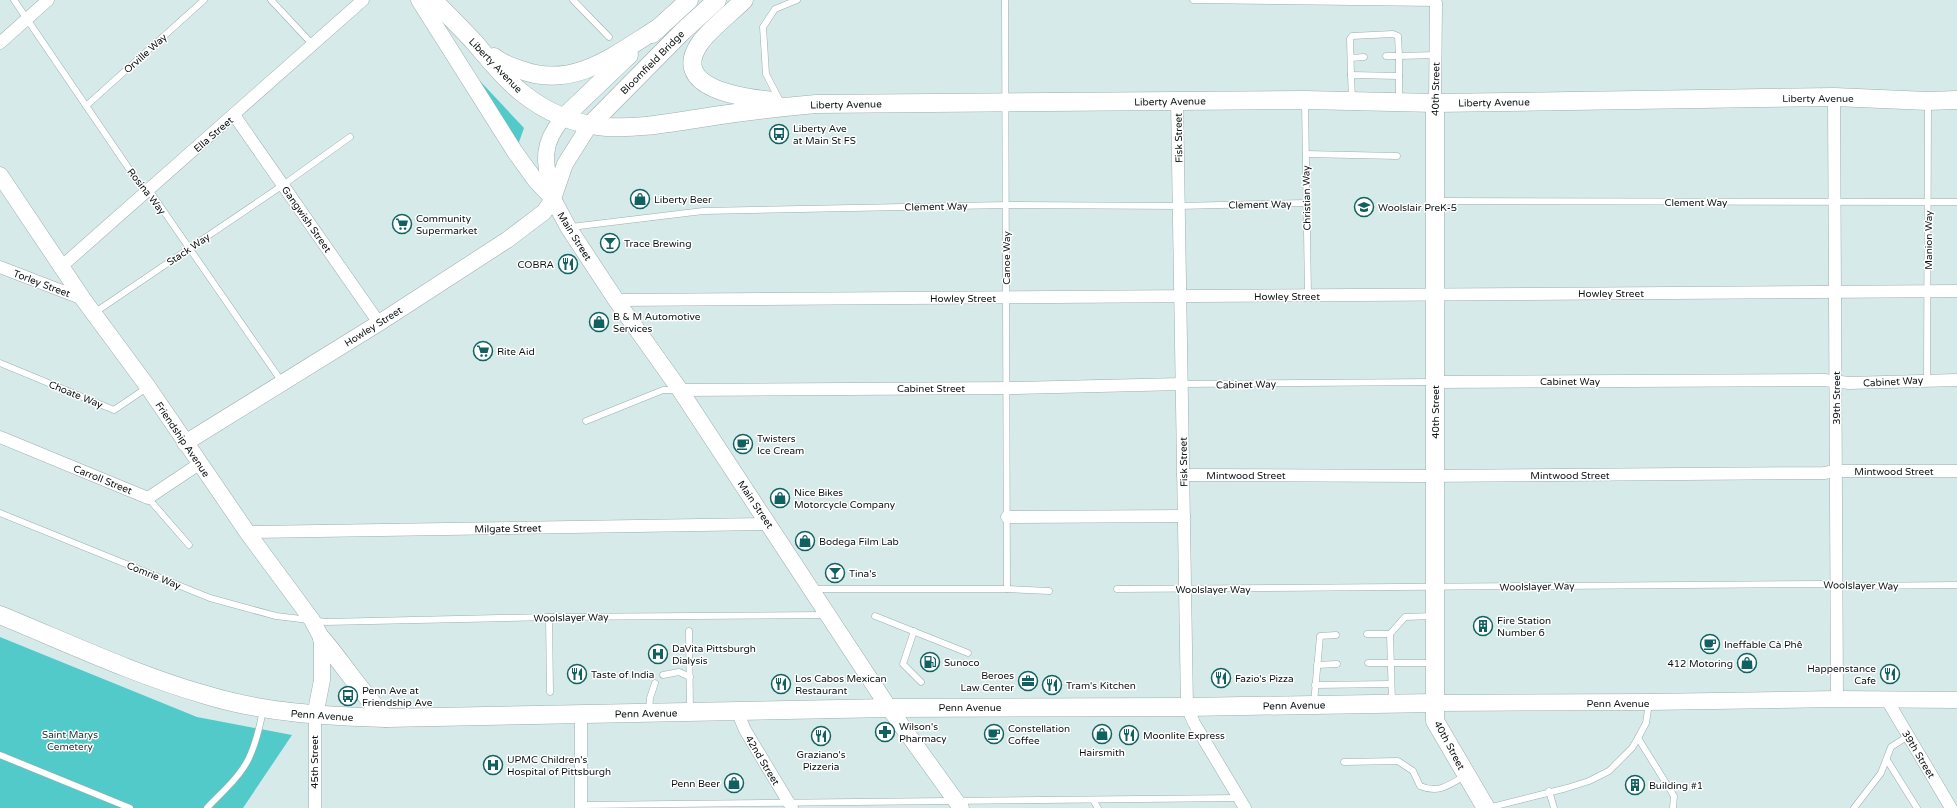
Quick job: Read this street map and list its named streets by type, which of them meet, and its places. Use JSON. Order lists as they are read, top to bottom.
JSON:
{
  "streets": {
    "main road": [
      "Bloomfield Bridge",
      "Liberty Avenue",
      "40th Street",
      "Main Street",
      "Howley Street",
      "Friendship Avenue",
      "Penn Avenue"
    ],
    "street": [
      "Ella Street",
      "Fisk Street",
      "Gangwish Street",
      "Torley Street",
      "Cabinet Way",
      "Cabinet Street",
      "39th Street",
      "Mintwood Street",
      "Carroll Street",
      "Milgate Street",
      "42nd Street",
      "45th Street"
    ],
    "lane": [
      "Orville Way",
      "Rosina Way",
      "Christian Way",
      "Clement Way",
      "Manion Way",
      "Stack Way",
      "Canoe Way",
      "Choate Way",
      "Comrie Way",
      "Woolslayer Way"
    ]
  },
  "crossings": [
    ["Orville Way", "Rosina Way"],
    ["Bloomfield Bridge", "Liberty Avenue"],
    ["Bloomfield Bridge", "Main Street"],
    ["Liberty Avenue", "40th Street"],
    ["Liberty Avenue", "Fisk Street"],
    ["Liberty Avenue", "Christian Way"],
    ["Liberty Avenue", "Main Street"],
    ["Liberty Avenue", "Manion Way"],
    ["Liberty Avenue", "Canoe Way"],
    ["Liberty Avenue", "39th Street"],
    ["40th Street", "Clement Way"],
    ["40th Street", "Howley Street"],
    ["40th Street", "Cabinet Way"],
    ["40th Street", "Mintwood Street"],
    ["40th Street", "Woolslayer Way"],
    ["40th Street", "Penn Avenue"],
    ["Ella Street", "Rosina Way"],
    ["Ella Street", "Gangwish Street"],
    ["Ella Street", "Friendship Avenue"],
    ["Fisk Street", "Clement Way"],
    ["Fisk Street", "Howley Street"],
    ["Fisk Street", "Cabinet Way"],
    ["Fisk Street", "Cabinet Street"],
    ["Fisk Street", "Mintwood Street"],
    ["Fisk Street", "Woolslayer Way"],
    ["Fisk Street", "Penn Avenue"],
    ["Rosina Way", "Stack Way"],
    ["Rosina Way", "Howley Street"],
    ["Christian Way", "Clement Way"],
    ["Christian Way", "Howley Street"],
    ["Clement Way", "Main Street"],
    ["Clement Way", "Manion Way"],
    ["Clement Way", "Canoe Way"],
    ["Clement Way", "39th Street"],
    ["Gangwish Street", "Stack Way"],
    ["Gangwish Street", "Howley Street"],
    ["Main Street", "Howley Street"],
    ["Main Street", "Cabinet Street"],
    ["Main Street", "Milgate Street"],
    ["Main Street", "Woolslayer Way"],
    ["Main Street", "Penn Avenue"],
    ["Manion Way", "Howley Street"],
    ["Manion Way", "Cabinet Way"],
    ["Stack Way", "Friendship Avenue"],
    ["Canoe Way", "Howley Street"],
    ["Canoe Way", "Cabinet Street"],
    ["Torley Street", "Friendship Avenue"],
    ["Howley Street", "39th Street"],
    ["Howley Street", "Friendship Avenue"],
    ["Cabinet Way", "Cabinet Street"],
    ["Cabinet Way", "39th Street"],
    ["Choate Way", "Friendship Avenue"],
    ["39th Street", "Mintwood Street"],
    ["39th Street", "Woolslayer Way"],
    ["39th Street", "Penn Avenue"],
    ["Friendship Avenue", "Milgate Street"],
    ["Friendship Avenue", "Comrie Way"],
    ["Friendship Avenue", "Woolslayer Way"],
    ["Friendship Avenue", "Penn Avenue"],
    ["Friendship Avenue", "45th Street"],
    ["Comrie Way", "Woolslayer Way"],
    ["Penn Avenue", "42nd Street"],
    ["Penn Avenue", "45th Street"]
  ],
  "parks": ["Saint Marys Cemetery"],
  "places": {
    "bus stop": ["Liberty Ave at Main St FS", "Penn Ave at Friendship Ave"],
    "shop": [
      "Liberty Beer",
      "B & M Automotive Services",
      "Nice Bikes Motorcycle Company",
      "Bodega Film Lab",
      "412 Motoring",
      "Hairsmith",
      "Penn Beer"
    ],
    "school or university": ["Woolslair PreK-5"],
    "supermarket": ["Community Supermarket", "Rite Aid"],
    "bar": ["Trace Brewing", "Tina's"],
    "restaurant": [
      "COBRA",
      "Taste of India",
      "Happenstance Cafe",
      "Fazio's Pizza",
      "Los Cabos Mexican Restaurant",
      "Tram's Kitchen",
      "Moonlite Express",
      "Graziano's Pizzeria"
    ],
    "cafe": ["Twisters Ice Cream", "Ineffable Cà Phê", "Constellation Coffee"],
    "building": ["Fire Station Number 6", "Building #1"],
    "hospital": ["DaVita Pittsburgh Dialysis", "UPMC Children's Hospital of Pittsburgh"],
    "fuel station": ["Sunoco"],
    "office": ["Beroes Law Center"],
    "pharmacy": ["Wilson's Pharmacy"]
  }
}
